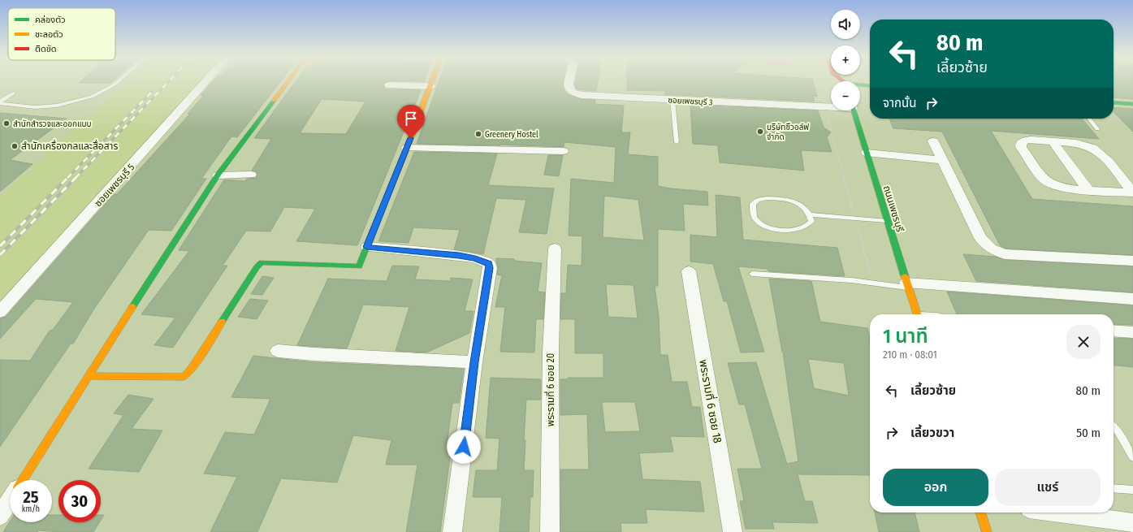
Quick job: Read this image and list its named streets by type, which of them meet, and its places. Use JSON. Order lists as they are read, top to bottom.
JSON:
{
  "streets": {
    "street": [
      "ซอยเพชรบุรี 3",
      "ซอยเพชรบุรี 5",
      "ถนนเพชรบุรี",
      "พระรามที่ 6 ซอย 20",
      "พระรามที่ 6 ซอย 18"
    ]
  },
  "places": [
    "สำนักสำรวจและออกแบบ",
    "บริษัทซีวอล์ฟ จำกัด",
    "Greenery Hostel",
    "สำนักเครื่องกลและสื่อสาร"
  ],
  "legend": ["คล่องตัว", "ชะลอตัว", "ติดขัด"],
  "page": {
    "map_buttons": ["+", "−"],
    "turn": ["80 m", "เลี้ยวซ้าย"],
    "then": "จากนั้น",
    "heading": ["1 นาที", "210 m · 08:01"],
    "list": [
      {
        "name": "เลี้ยวซ้าย",
        "value": "80 m"
      },
      {
        "name": "เลี้ยวขวา",
        "value": "50 m"
      }
    ],
    "buttons": ["ออก", "แชร์"],
    "speed": "25 km/h",
    "limit": "30"
  }
}
